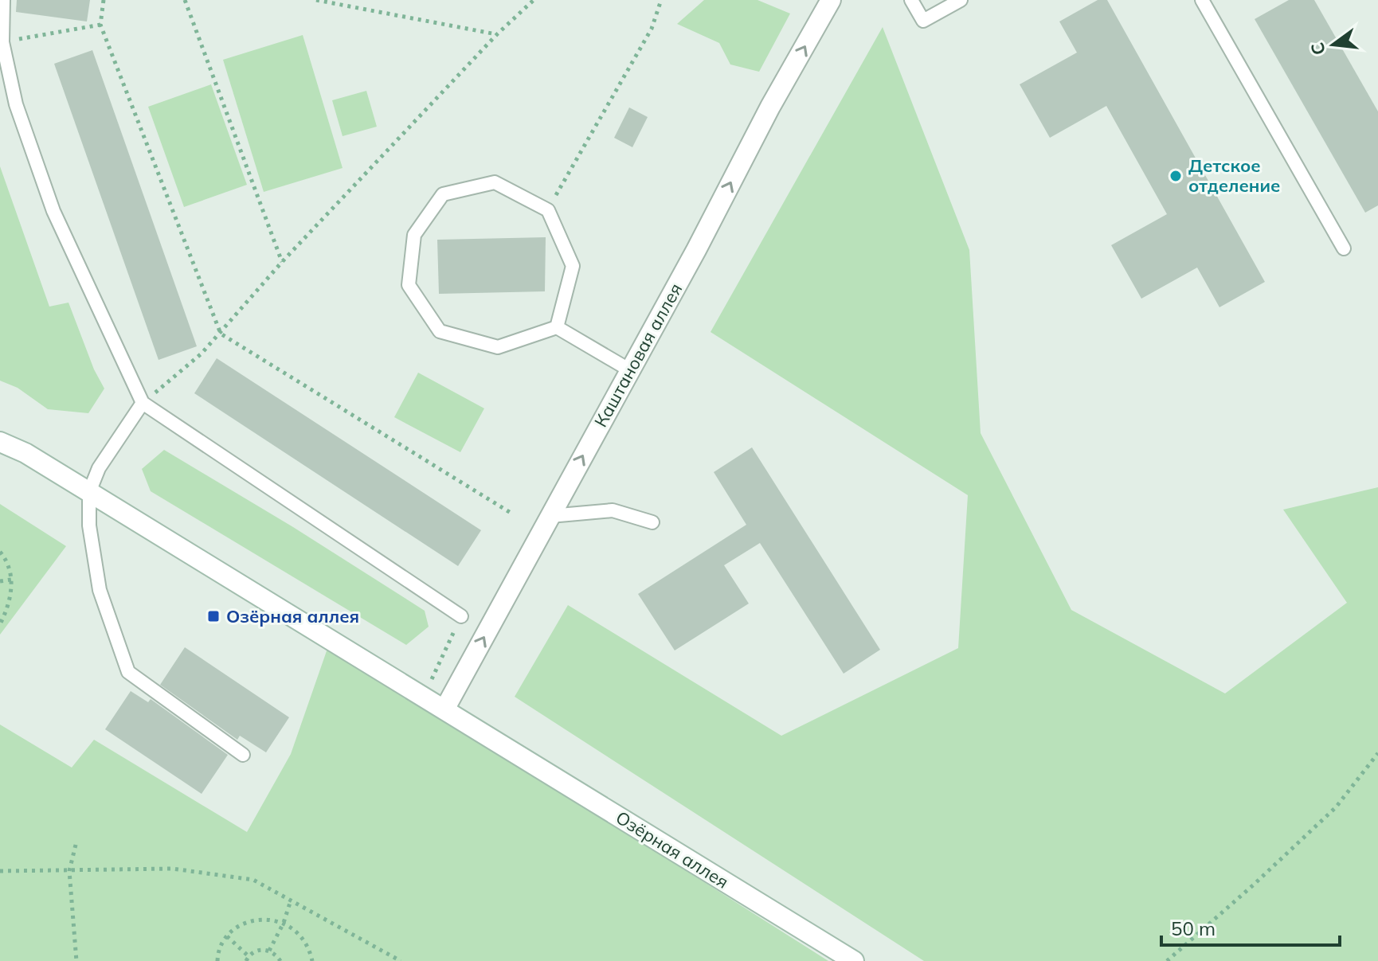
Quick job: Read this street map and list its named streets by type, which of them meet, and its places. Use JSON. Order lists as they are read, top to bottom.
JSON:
{
  "streets": {
    "street": ["Каштановая аллея", "Озёрная аллея"]
  },
  "crossings": [
    ["Каштановая аллея", "Озёрная аллея"]
  ],
  "one_way": ["Каштановая аллея"],
  "places": {
    "other": ["Детское отделение"],
    "transit": ["Озёрная аллея"]
  },
  "scale_bar": "50 m",
  "north": "left"
}
